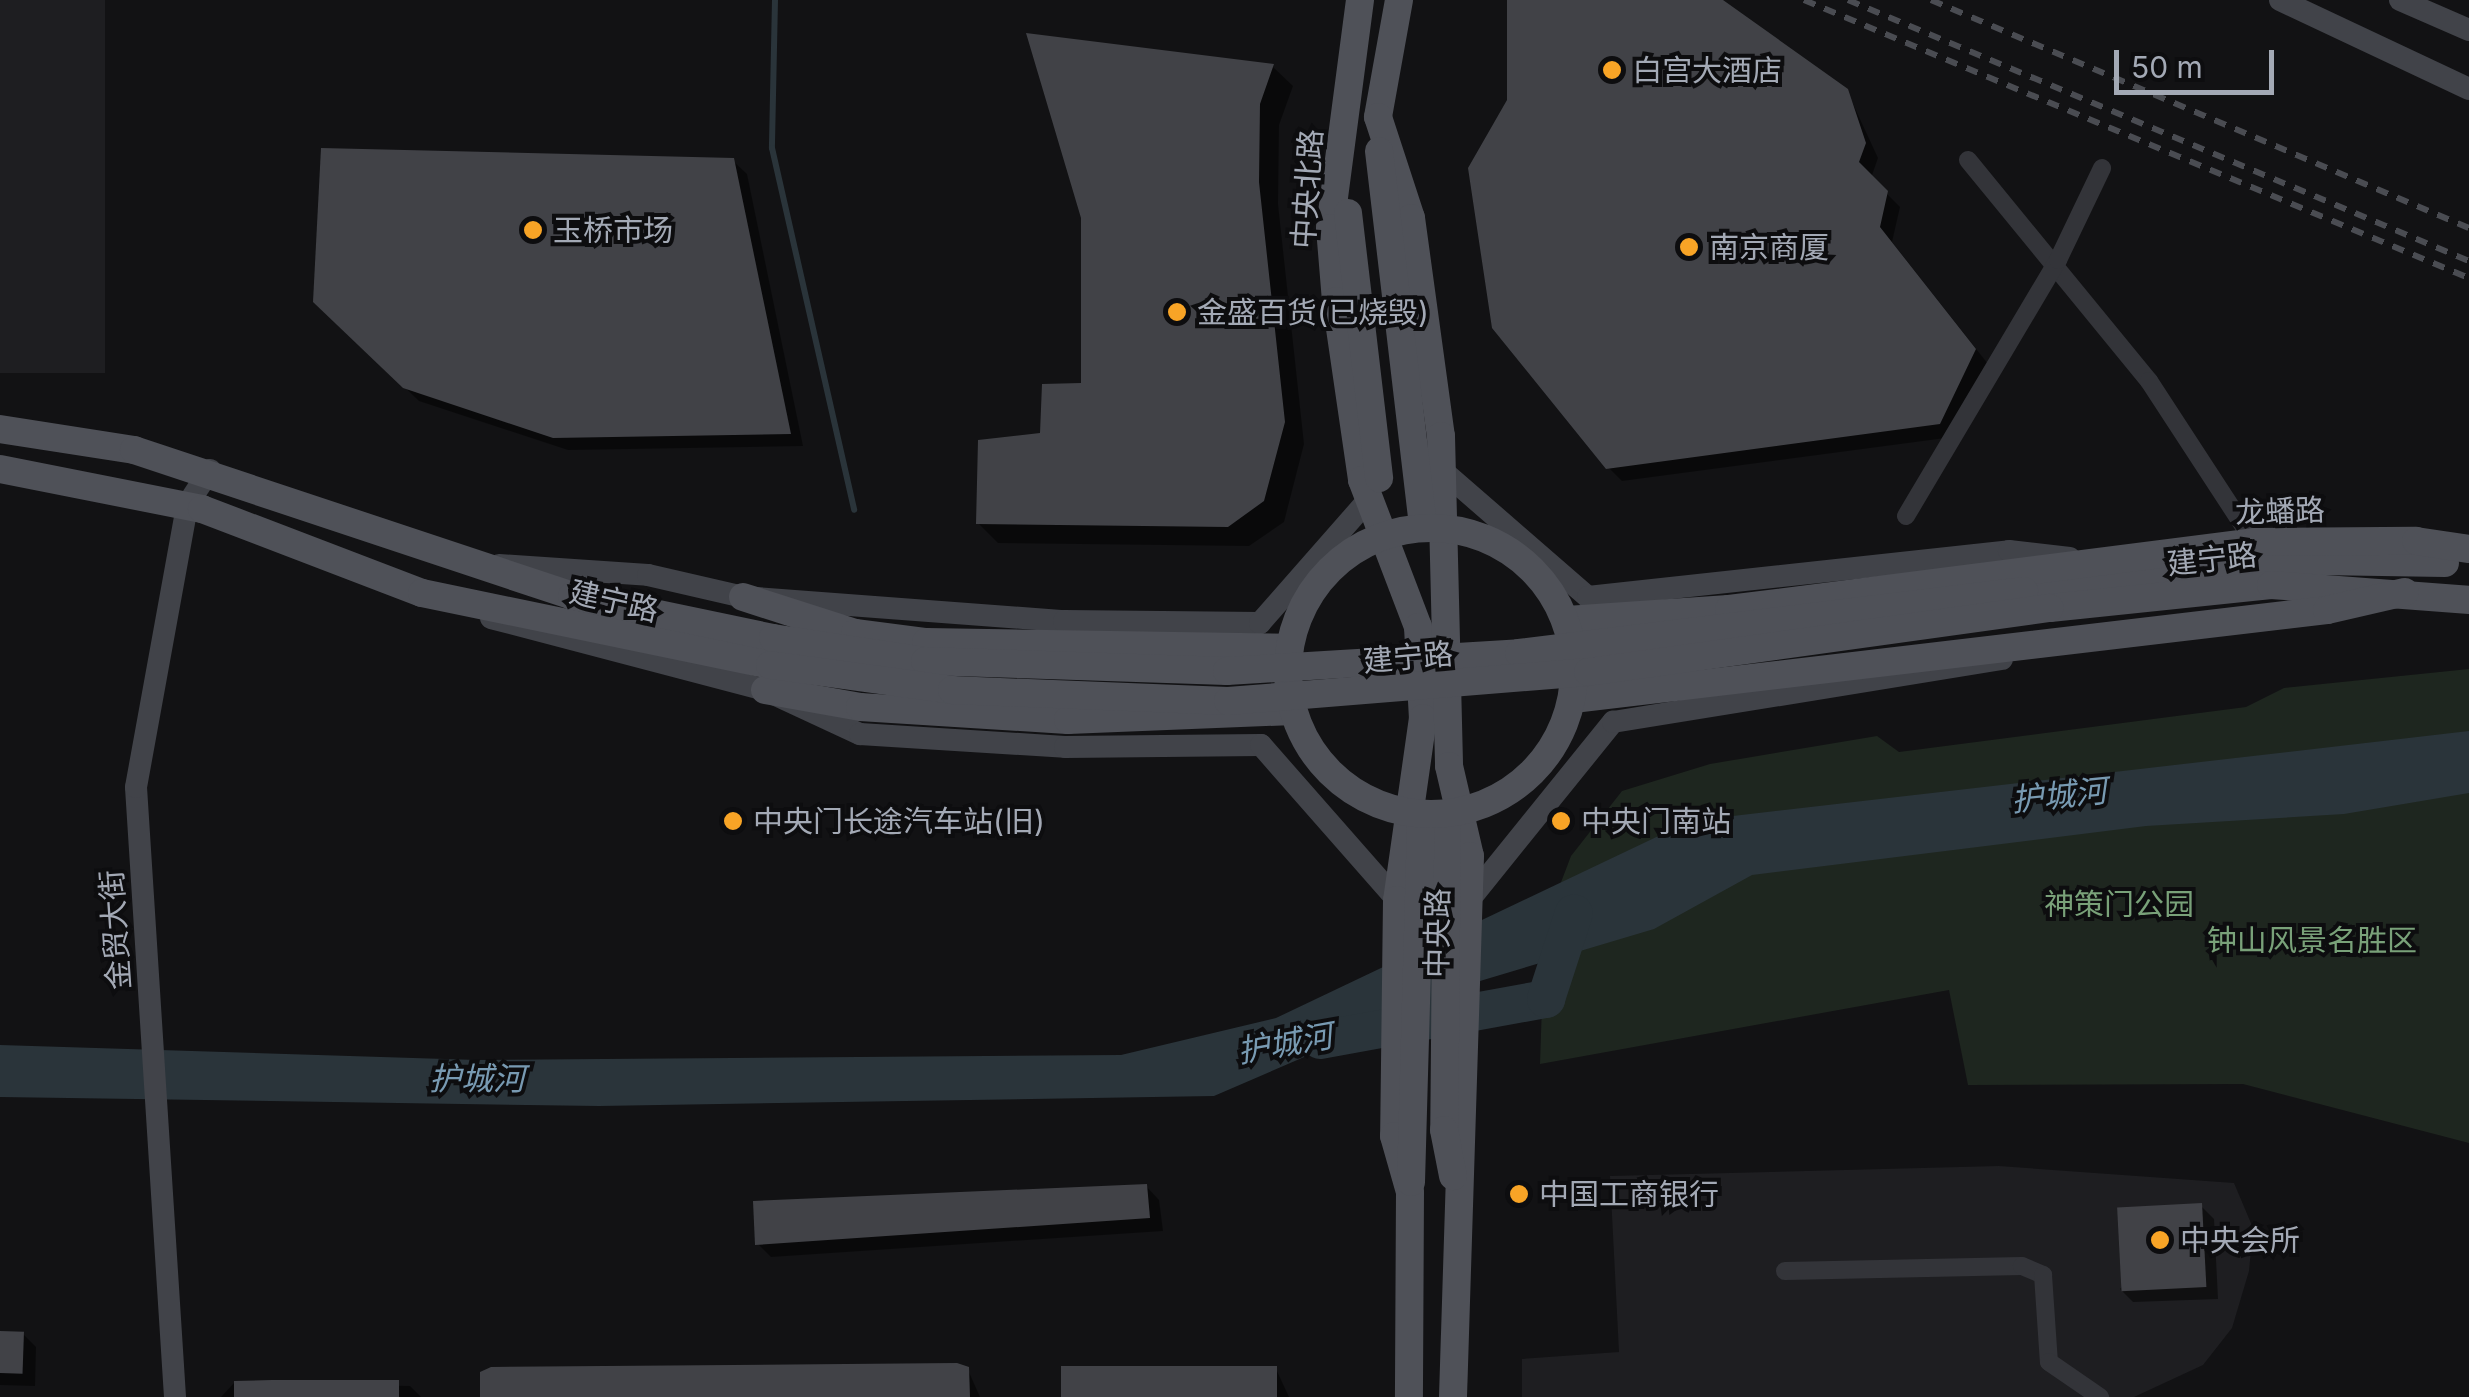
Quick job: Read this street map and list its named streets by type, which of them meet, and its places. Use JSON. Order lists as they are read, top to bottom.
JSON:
{
  "streets": {
    "main road": [
      "中央北路",
      "龙蟠路",
      "建宁路",
      "金贸大街",
      "中央路"
    ]
  },
  "crossings": [
    ["中央北路", "建宁路"],
    ["中央北路", "中央路"],
    ["建宁路", "金贸大街"],
    ["建宁路", "中央路"]
  ],
  "water": ["护城河"],
  "parks": ["神策门公园", "钟山风景名胜区"],
  "places": [
    "白宫大酒店",
    "玉桥市场",
    "南京商厦",
    "金盛百货(已烧毁)",
    "中央门长途汽车站(旧)",
    "中央门南站",
    "中国工商银行",
    "中央会所"
  ],
  "scale_bar": "50 m"
}
